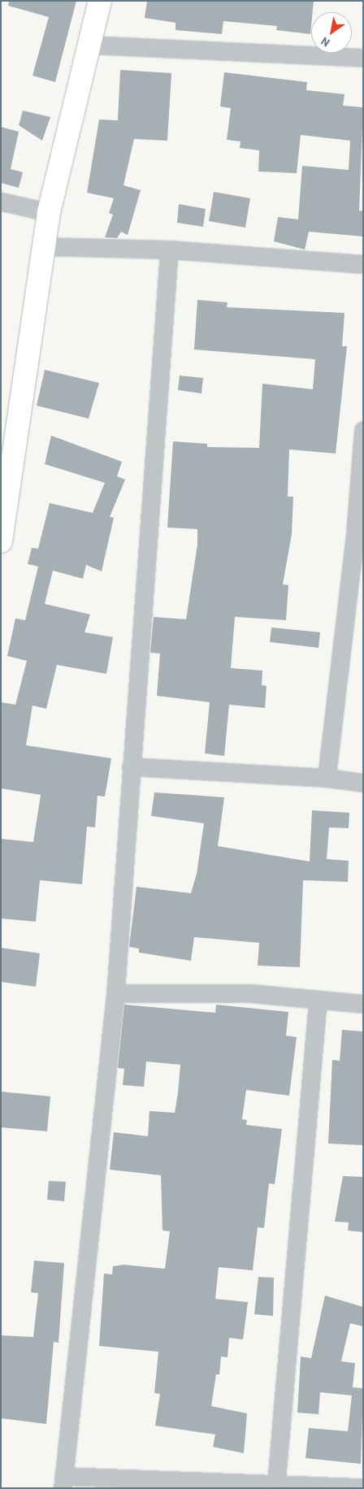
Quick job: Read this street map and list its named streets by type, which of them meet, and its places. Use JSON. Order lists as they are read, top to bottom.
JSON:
{
  "north": "bottom left"
}
